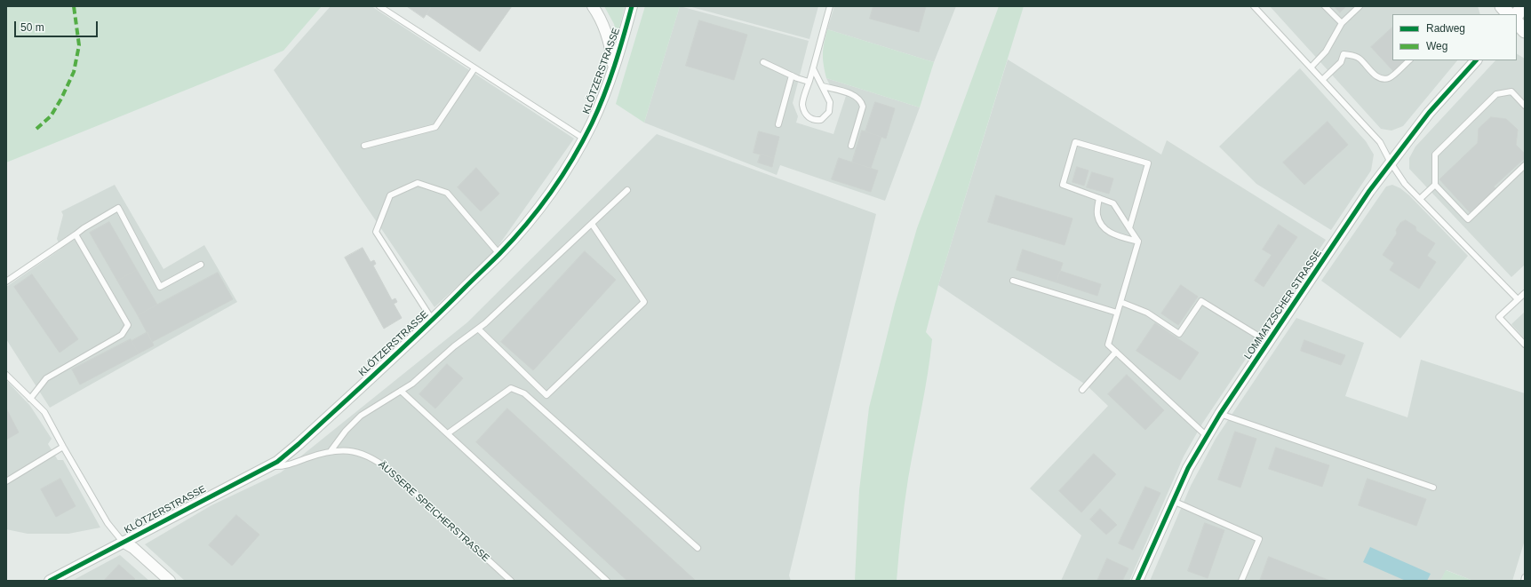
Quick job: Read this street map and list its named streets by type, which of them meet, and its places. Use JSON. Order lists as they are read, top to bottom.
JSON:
{
  "streets": {
    "street": ["KLÖTZERSTRASSE", "LOMMATZSCHER STRASSE"],
    "lane": ["ÄUSSERE SPEICHERSTRASSE"]
  },
  "crossings": [
    ["KLÖTZERSTRASSE", "ÄUSSERE SPEICHERSTRASSE"]
  ],
  "legend": ["Radweg", "Weg"],
  "scale_bar": "50 m"
}
